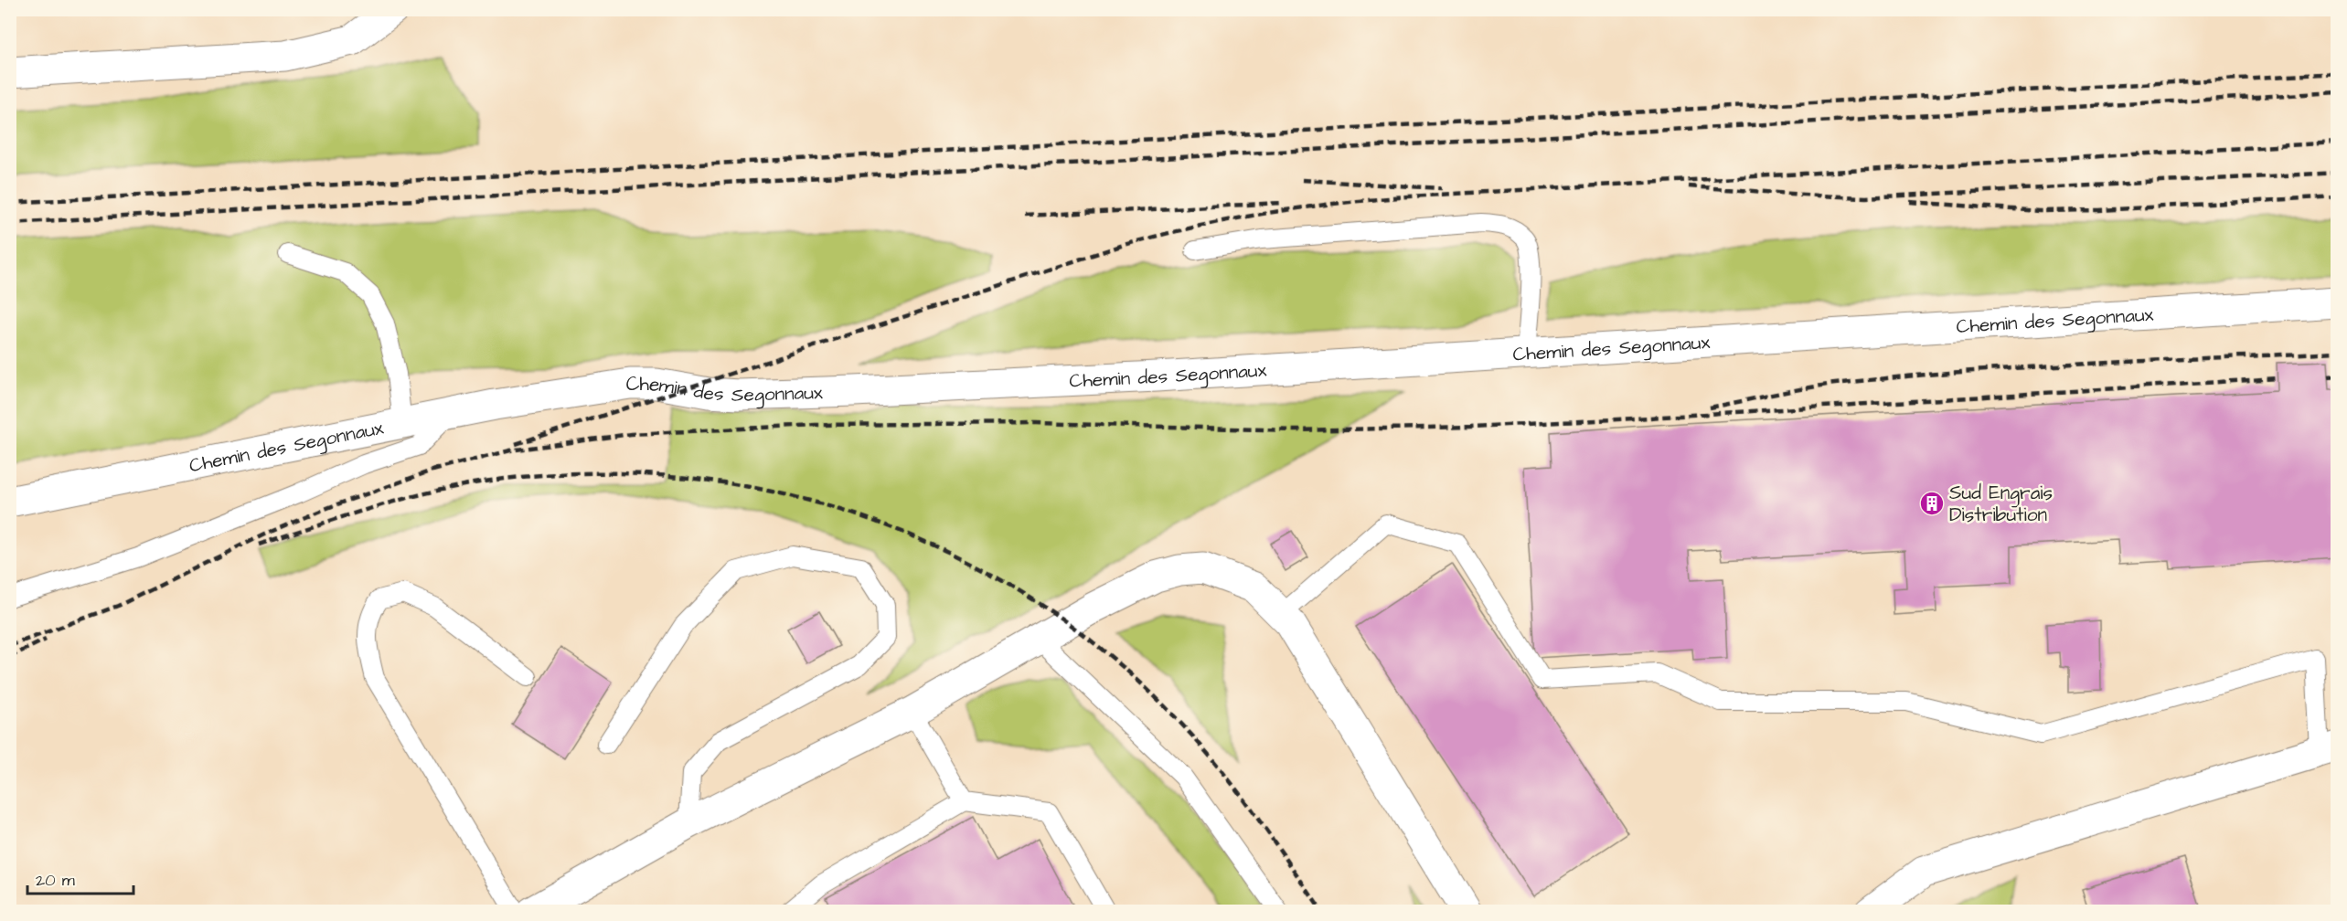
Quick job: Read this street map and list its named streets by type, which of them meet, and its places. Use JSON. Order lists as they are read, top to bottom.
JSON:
{
  "streets": {
    "street": ["Chemin des Segonnaux"]
  },
  "places": {
    "building": ["Sud Engrais Distribution"]
  },
  "scale_bar": "20 m"
}
